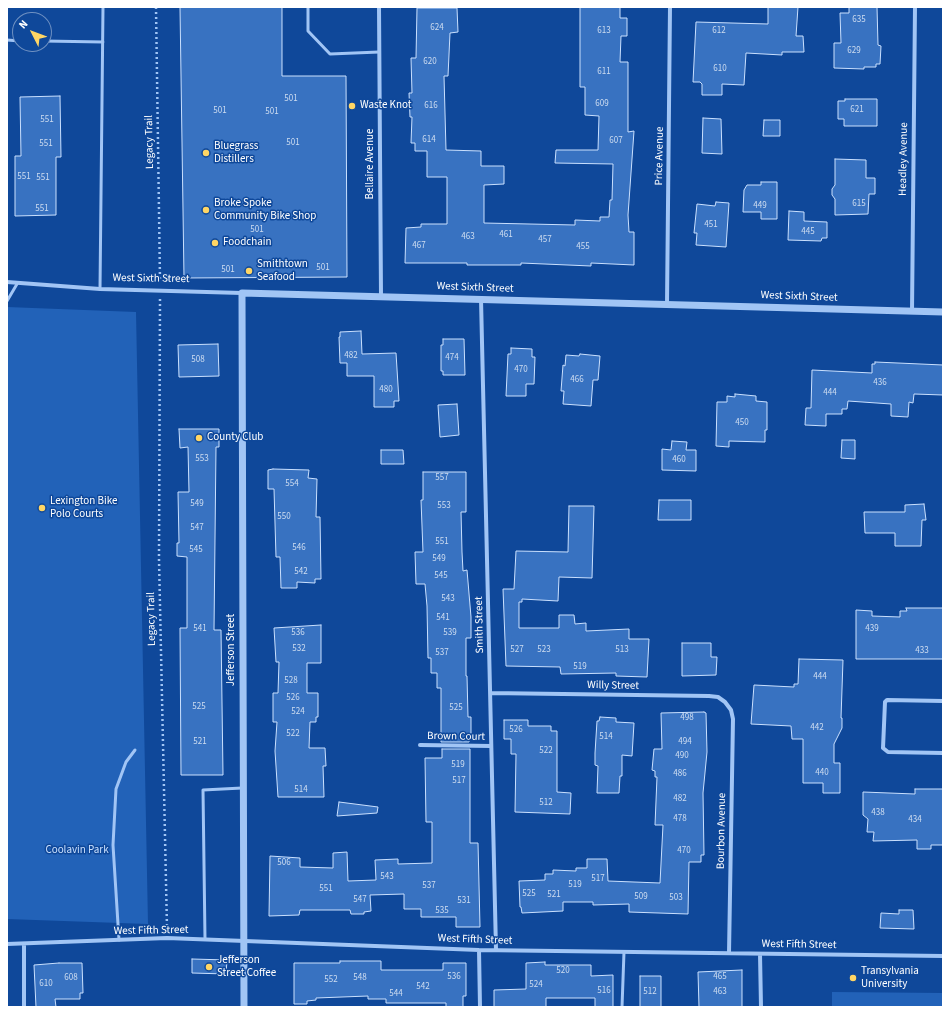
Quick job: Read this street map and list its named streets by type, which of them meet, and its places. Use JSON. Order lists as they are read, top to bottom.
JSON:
{
  "streets": {
    "street": [
      "Price Avenue",
      "Headley Avenue",
      "Bellaire Avenue",
      "West Sixth Street",
      "Smith Street",
      "Jefferson Street",
      "Willy Street",
      "Brown Court",
      "Bourbon Avenue",
      "West Fifth Street"
    ],
    "path": ["Legacy Trail"]
  },
  "crossings": [
    ["Price Avenue", "West Sixth Street"],
    ["Headley Avenue", "West Sixth Street"],
    ["Bellaire Avenue", "West Sixth Street"],
    ["West Sixth Street", "Smith Street"],
    ["West Sixth Street", "Jefferson Street"],
    ["Smith Street", "Willy Street"],
    ["Smith Street", "Brown Court"],
    ["Smith Street", "West Fifth Street"],
    ["Jefferson Street", "West Fifth Street"],
    ["Willy Street", "Bourbon Avenue"],
    ["Bourbon Avenue", "West Fifth Street"]
  ],
  "parks": ["Coolavin Park"],
  "places": [
    "Waste Knot",
    "Bluegrass Distillers",
    "Broke Spoke Community Bike Shop",
    "Foodchain",
    "Smithtown Seafood",
    "County Club",
    "Lexington Bike Polo Courts",
    "Jefferson Street Coffee",
    "Transylvania University"
  ],
  "house_numbers": [
    "635",
    "624",
    "613",
    "612",
    "629",
    "620",
    "610",
    "611",
    "501",
    "609",
    "616",
    "621",
    "501",
    "501",
    "551",
    "614",
    "607",
    "501",
    "551",
    "551",
    "551",
    "615",
    "449",
    "551",
    "451",
    "501",
    "445",
    "461",
    "463",
    "457",
    "467",
    "455",
    "501",
    "501",
    "482",
    "474",
    "508",
    "470",
    "466",
    "436",
    "480",
    "444",
    "450",
    "553",
    "460",
    "557",
    "554",
    "549",
    "553",
    "550",
    "547",
    "551",
    "546",
    "545",
    "549",
    "542",
    "545",
    "543",
    "541",
    "541",
    "439",
    "536",
    "539",
    "532",
    "527",
    "523",
    "513",
    "433",
    "537",
    "519",
    "444",
    "528",
    "526",
    "525",
    "525",
    "524",
    "498",
    "442",
    "526",
    "522",
    "514",
    "521",
    "494",
    "522",
    "490",
    "519",
    "440",
    "486",
    "517",
    "514",
    "482",
    "512",
    "438",
    "478",
    "434",
    "470",
    "506",
    "543",
    "517",
    "519",
    "537",
    "551",
    "525",
    "521",
    "509",
    "503",
    "547",
    "531",
    "535",
    "520",
    "536",
    "465",
    "608",
    "548",
    "552",
    "610",
    "524",
    "542",
    "516",
    "512",
    "463",
    "544"
  ],
  "north": "top left"
}
